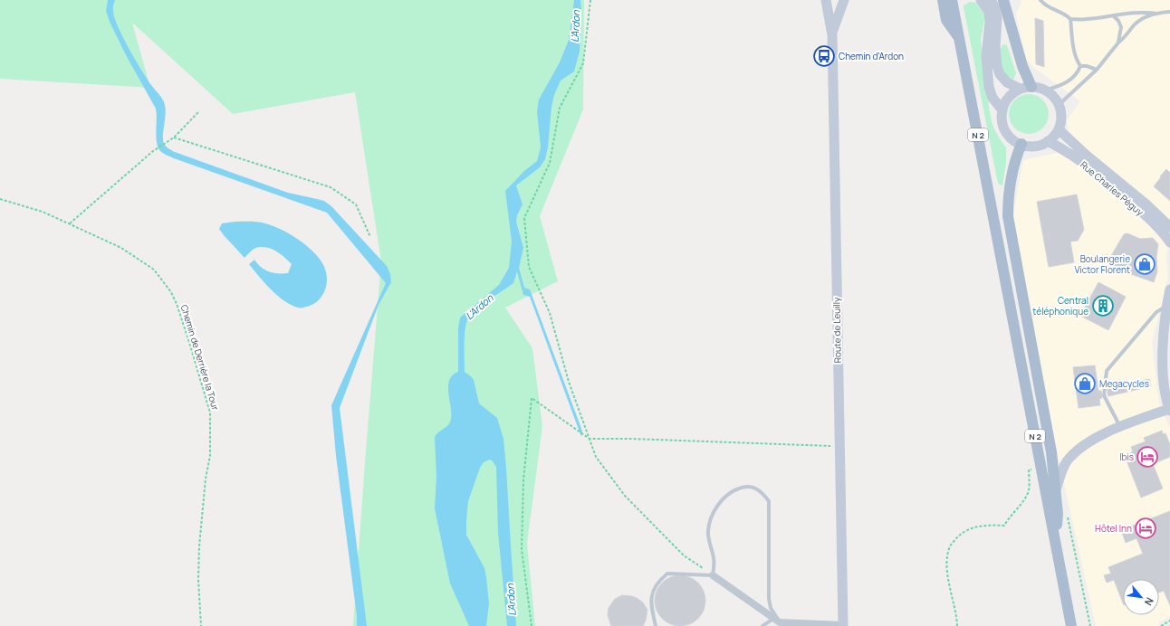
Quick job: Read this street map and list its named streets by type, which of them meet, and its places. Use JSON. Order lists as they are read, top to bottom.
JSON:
{
  "streets": {
    "main road": ["N 2", "Rue Charles Péguy", "Route de Leuilly"],
    "path": ["Chemin de Derrière la Tour"]
  },
  "water": ["L'Ardon"],
  "places": {
    "bus stop": ["Chemin d'Ardon"],
    "shop": ["Boulangerie Victor Florent", "Megacycles"],
    "building": ["Central téléphonique"],
    "hotel": ["Ibis", "Hôtel Inn"]
  },
  "north": "bottom right"
}
